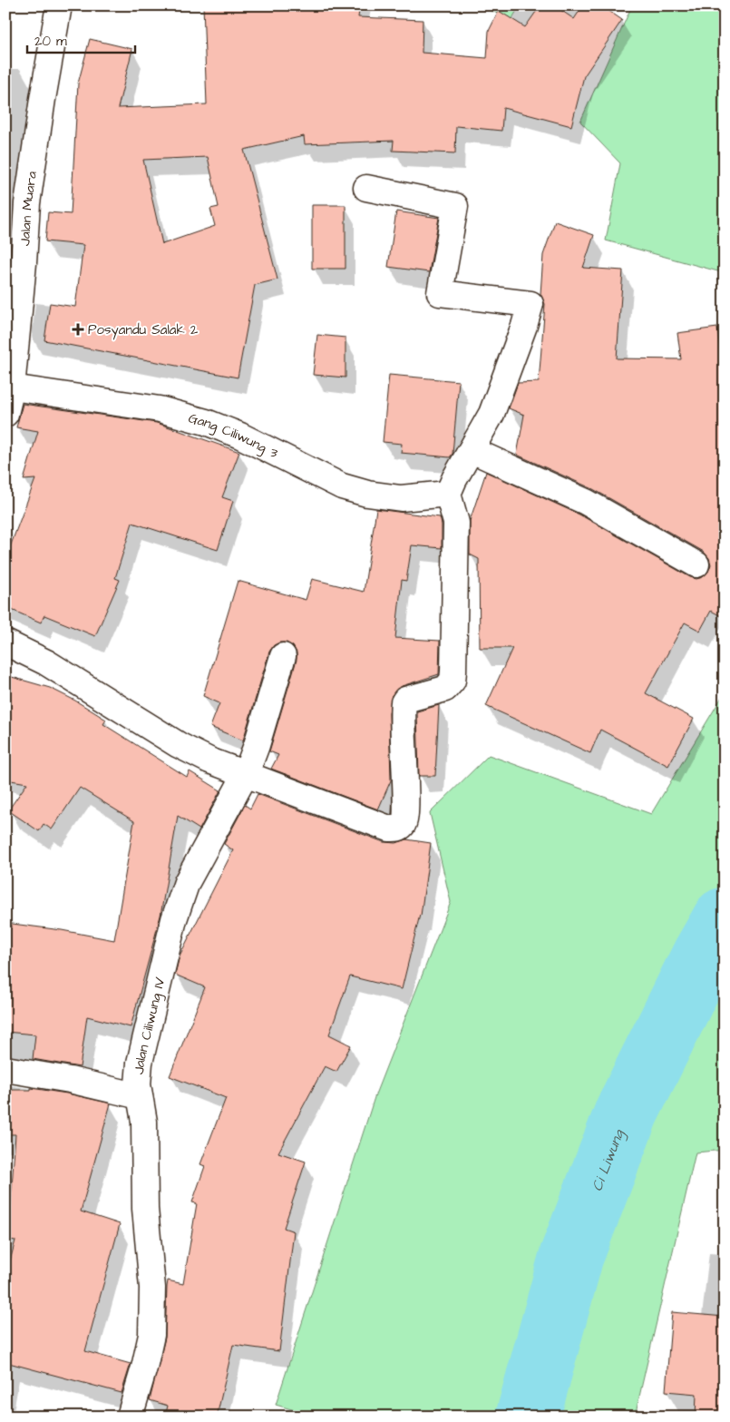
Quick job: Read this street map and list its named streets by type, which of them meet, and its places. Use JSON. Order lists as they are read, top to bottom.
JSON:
{
  "streets": {
    "street": ["Jalan Muara", "Gang Ciliwung 3", "Jalan Ciliwung IV"]
  },
  "crossings": [
    ["Jalan Muara", "Gang Ciliwung 3"]
  ],
  "water": ["Ci Liwung"],
  "places": {
    "health": ["Posyandu Salak 2"]
  },
  "scale_bar": "20 m"
}
